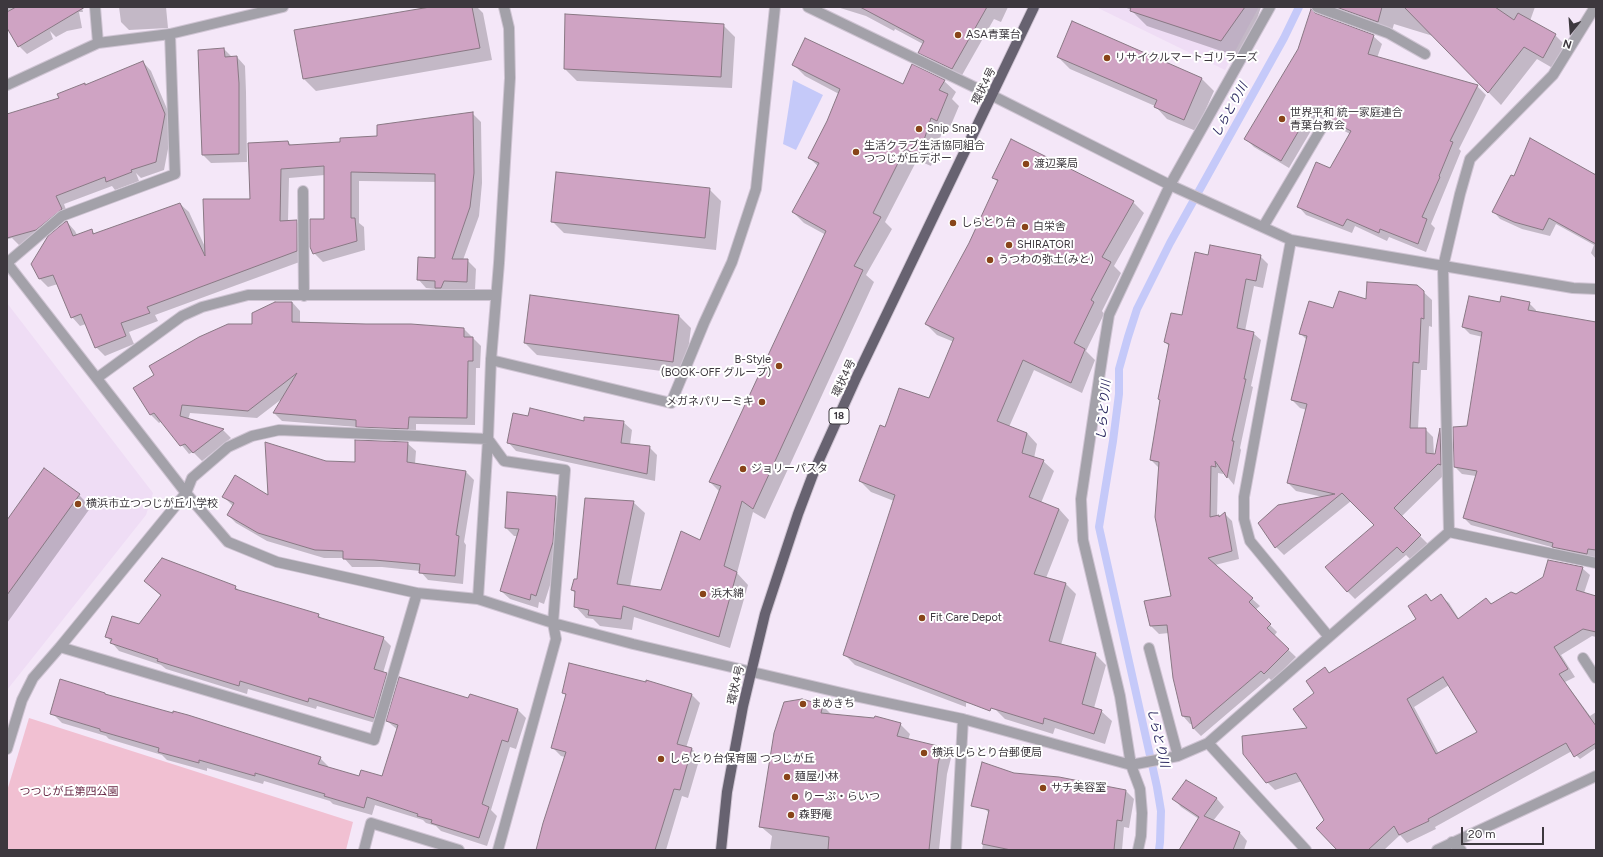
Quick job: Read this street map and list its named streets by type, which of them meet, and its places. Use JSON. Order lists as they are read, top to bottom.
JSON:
{
  "streets": {
    "main road": ["環状4号", "18"]
  },
  "water": ["しらとり川"],
  "parks": ["つつじが丘第四公園"],
  "places": [
    "ASA青葉台",
    "リサイクルマートゴリラーズ",
    "世界平和 統一家庭連合 青葉台教会",
    "Snip Snap",
    "生活クラブ生活協同組合 つつじが丘デポー",
    "渡辺薬局",
    "しらとり台",
    "白栄舎",
    "SHIRATORI",
    "うつわの弥土(みと)",
    "B-Style (BOOK-OFF グループ)",
    "メガネパリーミキ",
    "ジョリーパスタ",
    "横浜市立つつじが丘小学校",
    "浜木綿",
    "Fit Care Depot",
    "まめきち",
    "横浜しらとり台郵便局",
    "しらとり台保育園 つつじが丘",
    "麺屋小林",
    "サチ美容室",
    "りーぷ・らいつ",
    "森野庵"
  ],
  "scale_bar": "20 m",
  "north": "bottom"
}
